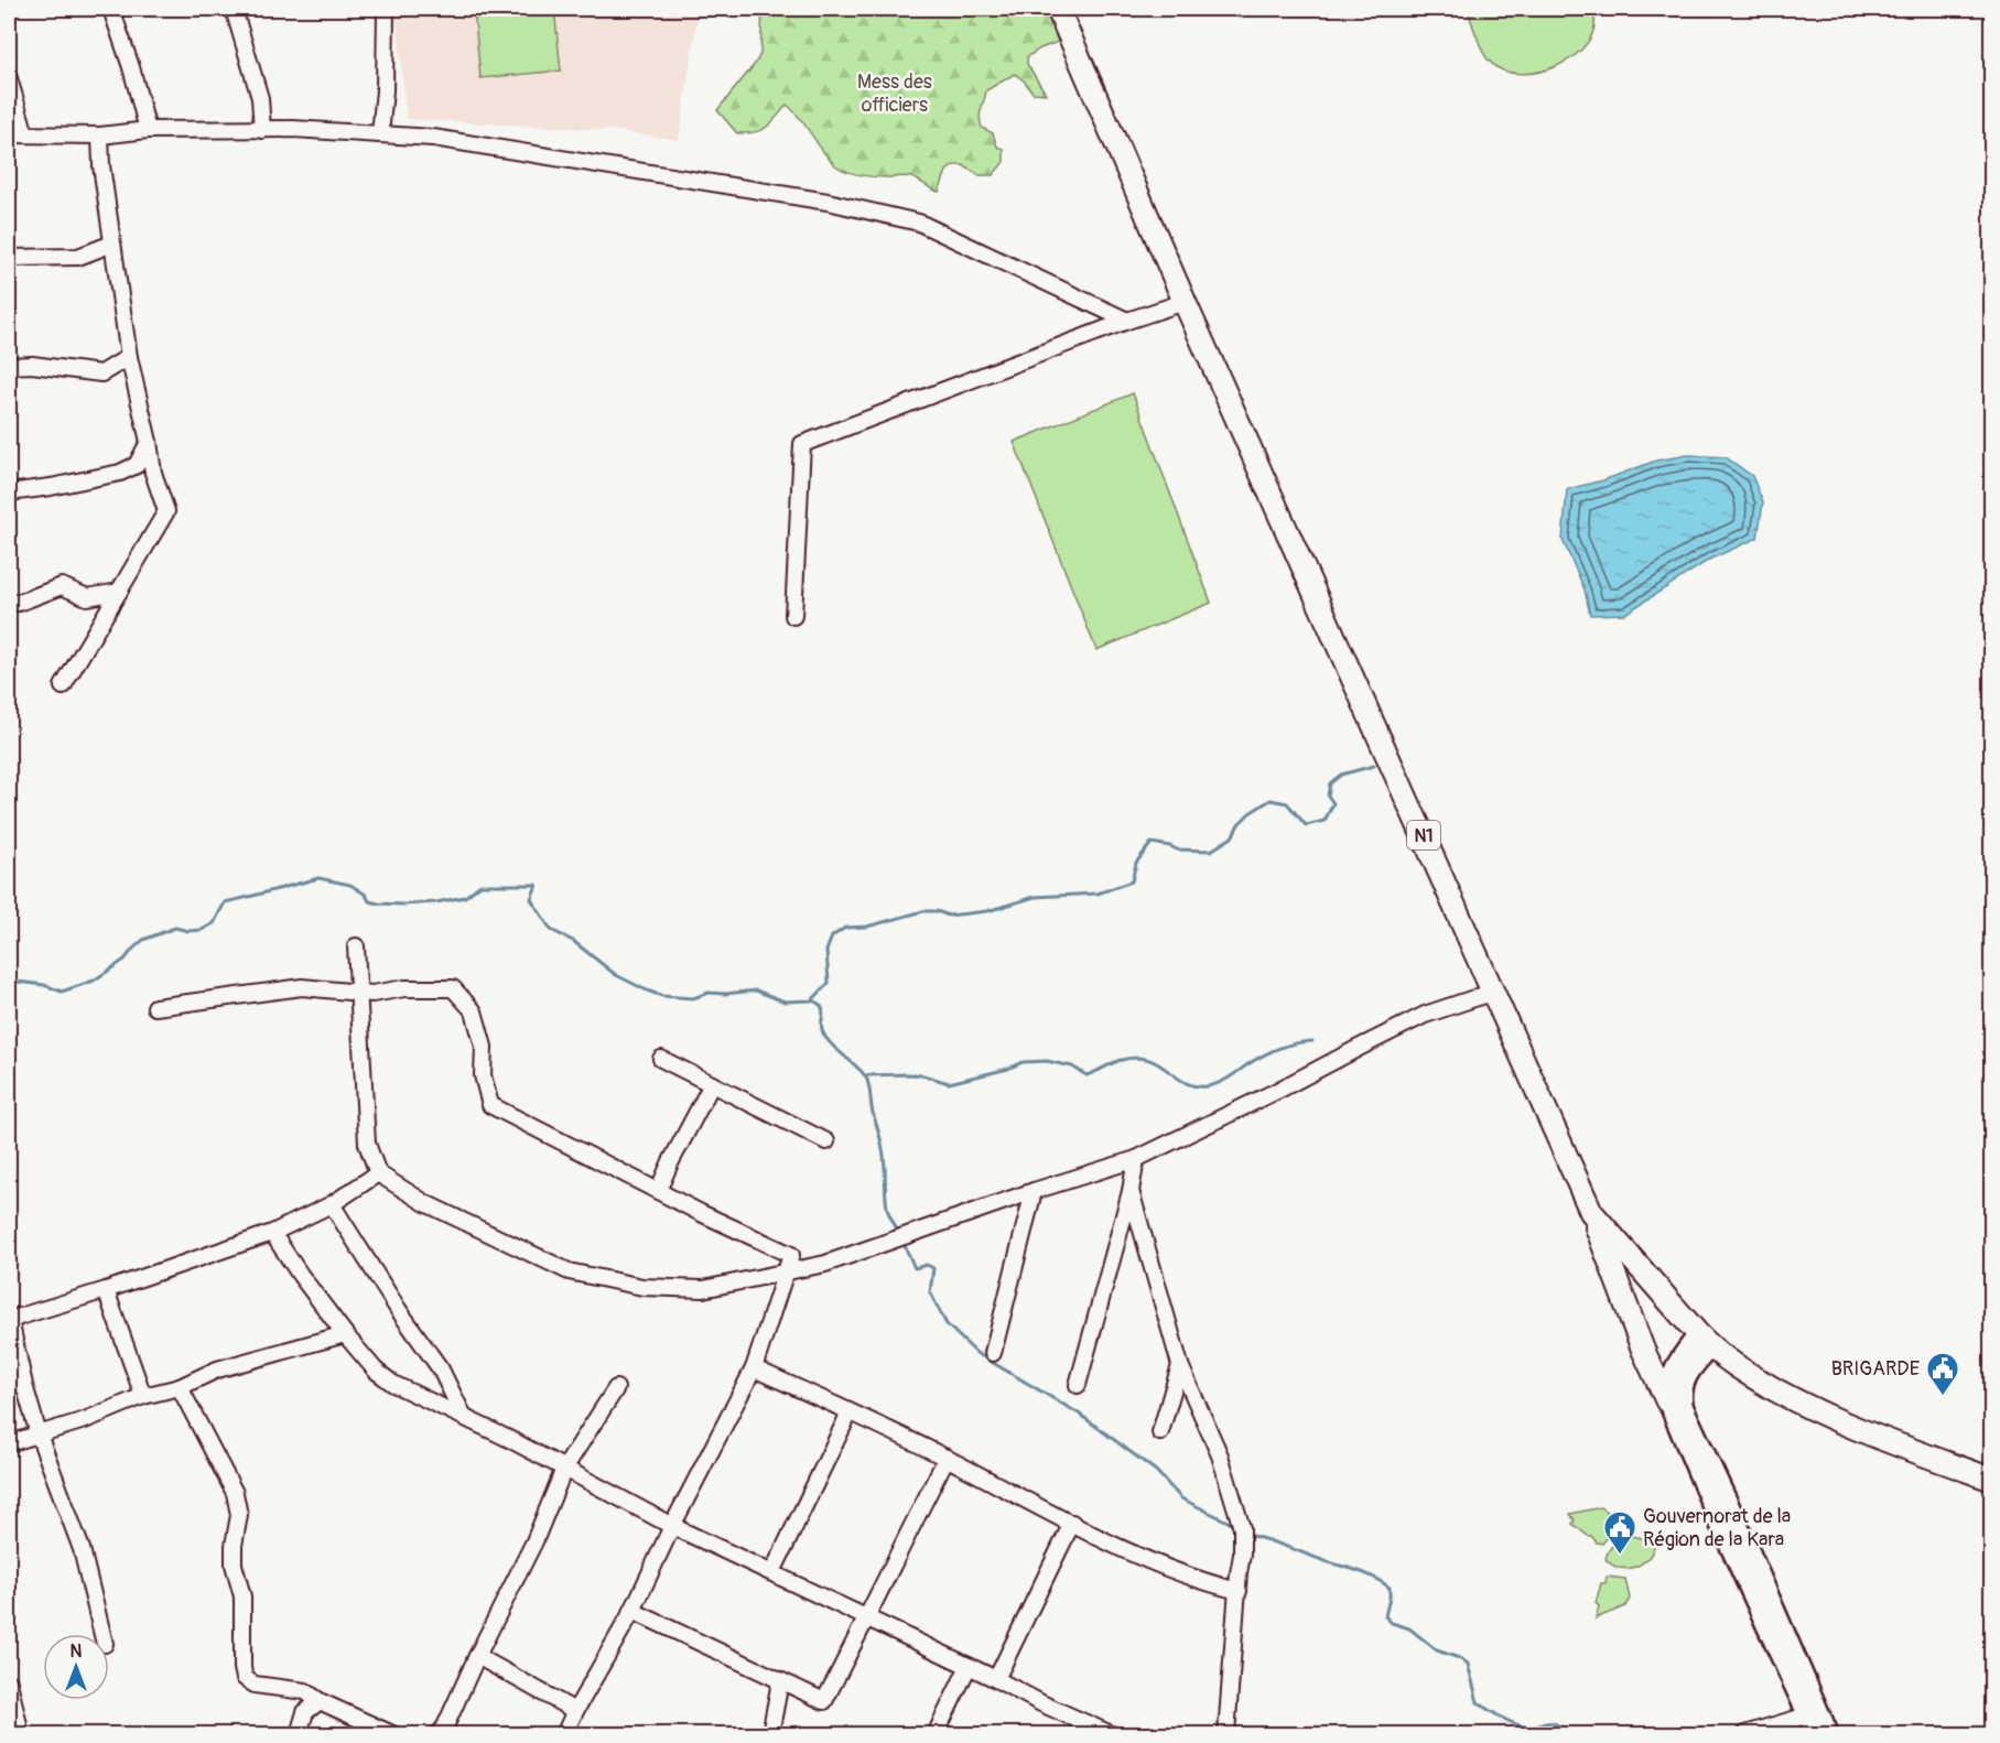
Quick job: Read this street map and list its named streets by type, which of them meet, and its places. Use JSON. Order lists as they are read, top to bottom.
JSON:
{
  "streets": {
    "highway": ["N1"]
  },
  "parks": ["Mess des officiers"],
  "places": {
    "public building": ["BRIGARDE", "Gouvernorat de la Région de la Kara"]
  },
  "north": "top"
}
